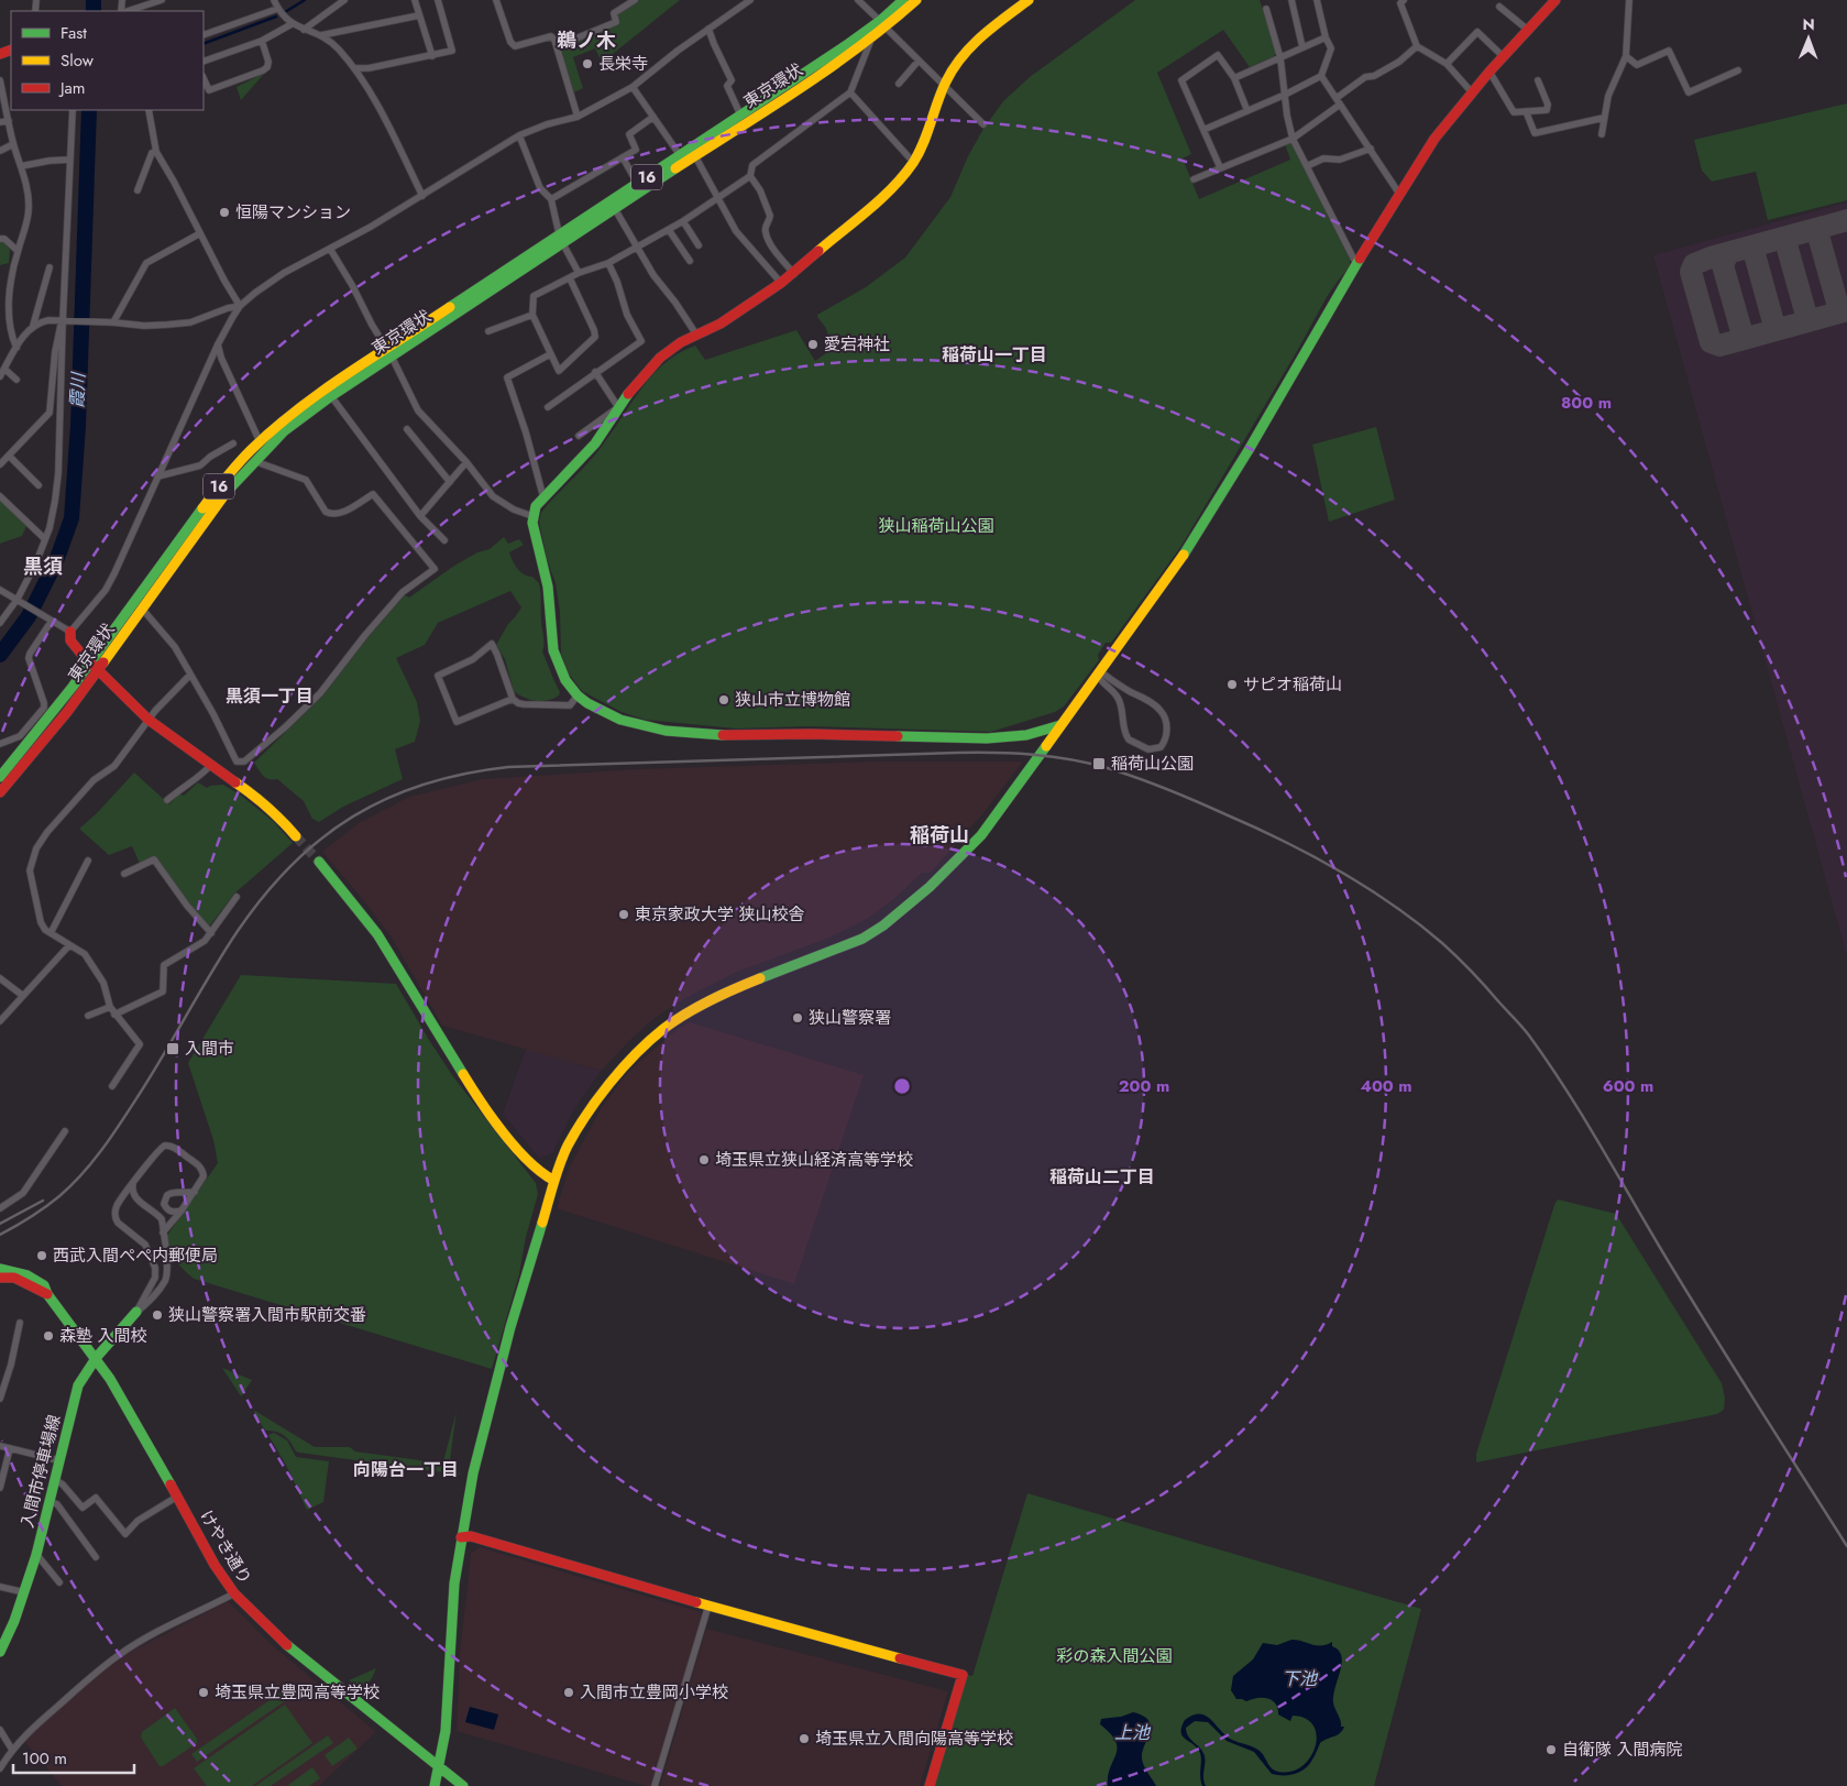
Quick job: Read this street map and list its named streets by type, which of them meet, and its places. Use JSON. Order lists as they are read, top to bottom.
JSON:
{
  "streets": {
    "main road": [
      "東京環状",
      "16",
      "入間市停車場線",
      "けやき通り"
    ]
  },
  "crossings": [
    ["入間市停車場線", "けやき通り"]
  ],
  "districts": [
    "鵜ノ木",
    "稲荷山一丁目",
    "黒須",
    "黒須一丁目",
    "稲荷山",
    "稲荷山二丁目",
    "向陽台一丁目"
  ],
  "water": ["霞川", "下池", "上池"],
  "parks": ["狭山稲荷山公園", "彩の森入間公園"],
  "places": {
    "other": [
      "長栄寺",
      "恒陽マンション",
      "愛宕神社",
      "サピオ稲荷山",
      "狭山市立博物館",
      "東京家政大学 狭山校舎",
      "狭山警察署",
      "埼玉県立狭山経済高等学校",
      "西武入間ぺぺ内郵便局",
      "狭山警察署入間市駅前交番",
      "森塾 入間校",
      "埼玉県立豊岡高等学校",
      "入間市立豊岡小学校",
      "埼玉県立入間向陽高等学校",
      "自衛隊 入間病院"
    ],
    "transit": ["稲荷山公園", "入間市"]
  },
  "legend": ["Fast", "Slow", "Jam"],
  "scale_bar": "100 m",
  "north": "top",
  "rings": [
    "800 m",
    "200 m",
    "400 m",
    "600 m"
  ]
}
